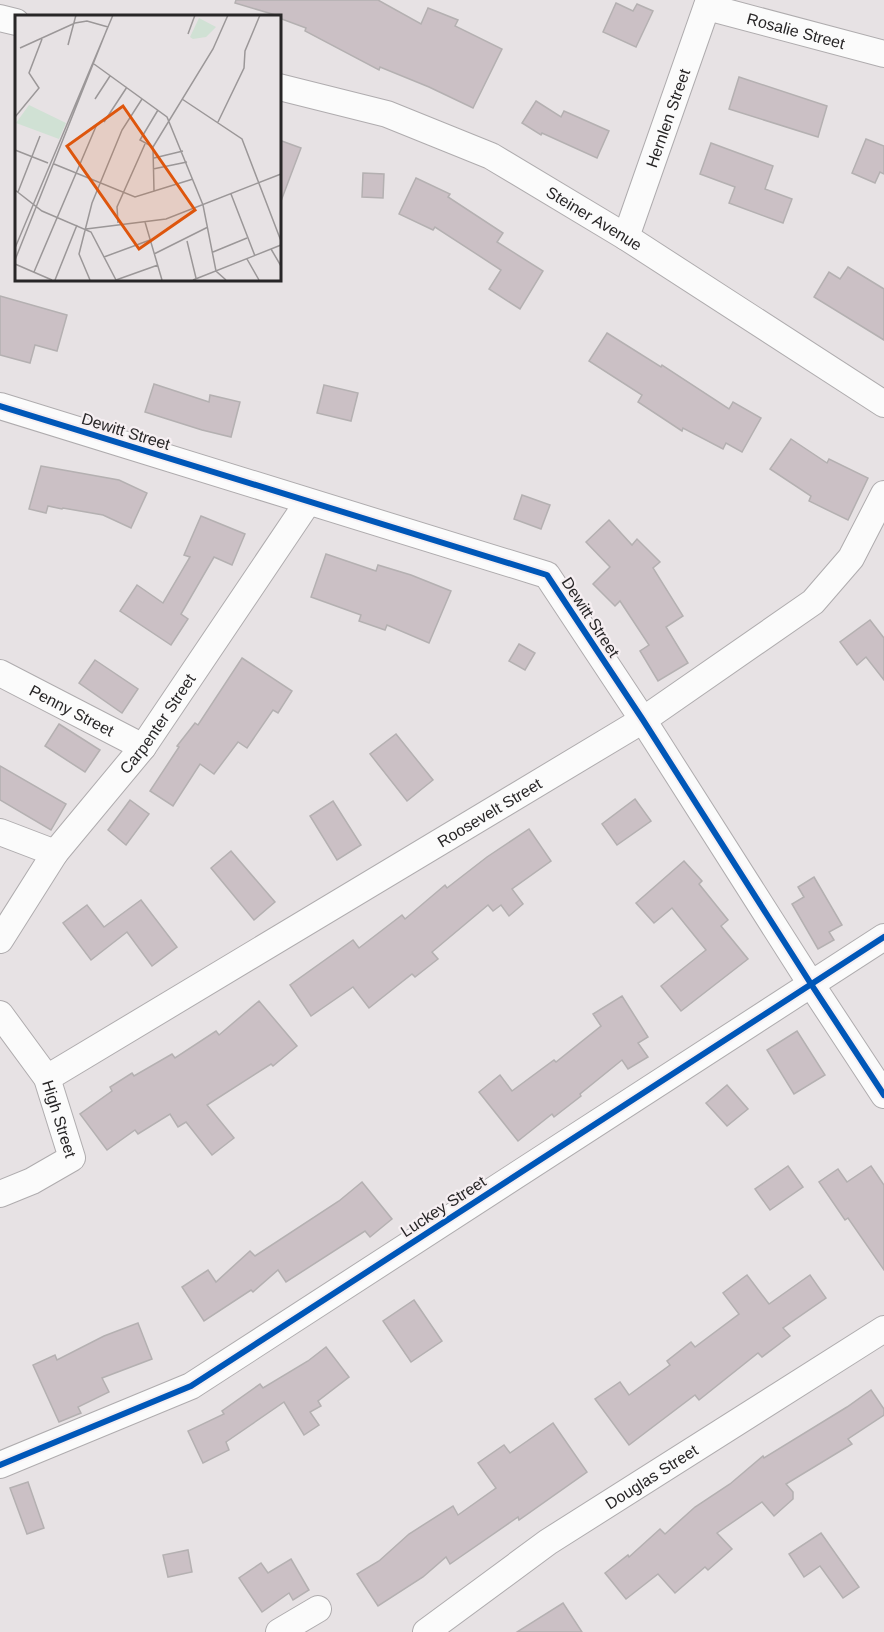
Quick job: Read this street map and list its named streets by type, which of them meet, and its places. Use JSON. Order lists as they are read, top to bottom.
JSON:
{
  "streets": {
    "street": [
      "Rosalie Street",
      "Hernlen Street",
      "Steiner Avenue",
      "Dewitt Street",
      "Penny Street",
      "Carpenter Street",
      "Roosevelt Street",
      "High Street",
      "Luckey Street",
      "Douglas Street"
    ]
  },
  "crossings": [
    ["Rosalie Street", "Hernlen Street"],
    ["Hernlen Street", "Steiner Avenue"],
    ["Dewitt Street", "Carpenter Street"],
    ["Dewitt Street", "Roosevelt Street"],
    ["Dewitt Street", "Luckey Street"],
    ["Penny Street", "Carpenter Street"],
    ["Roosevelt Street", "High Street"]
  ]
}
